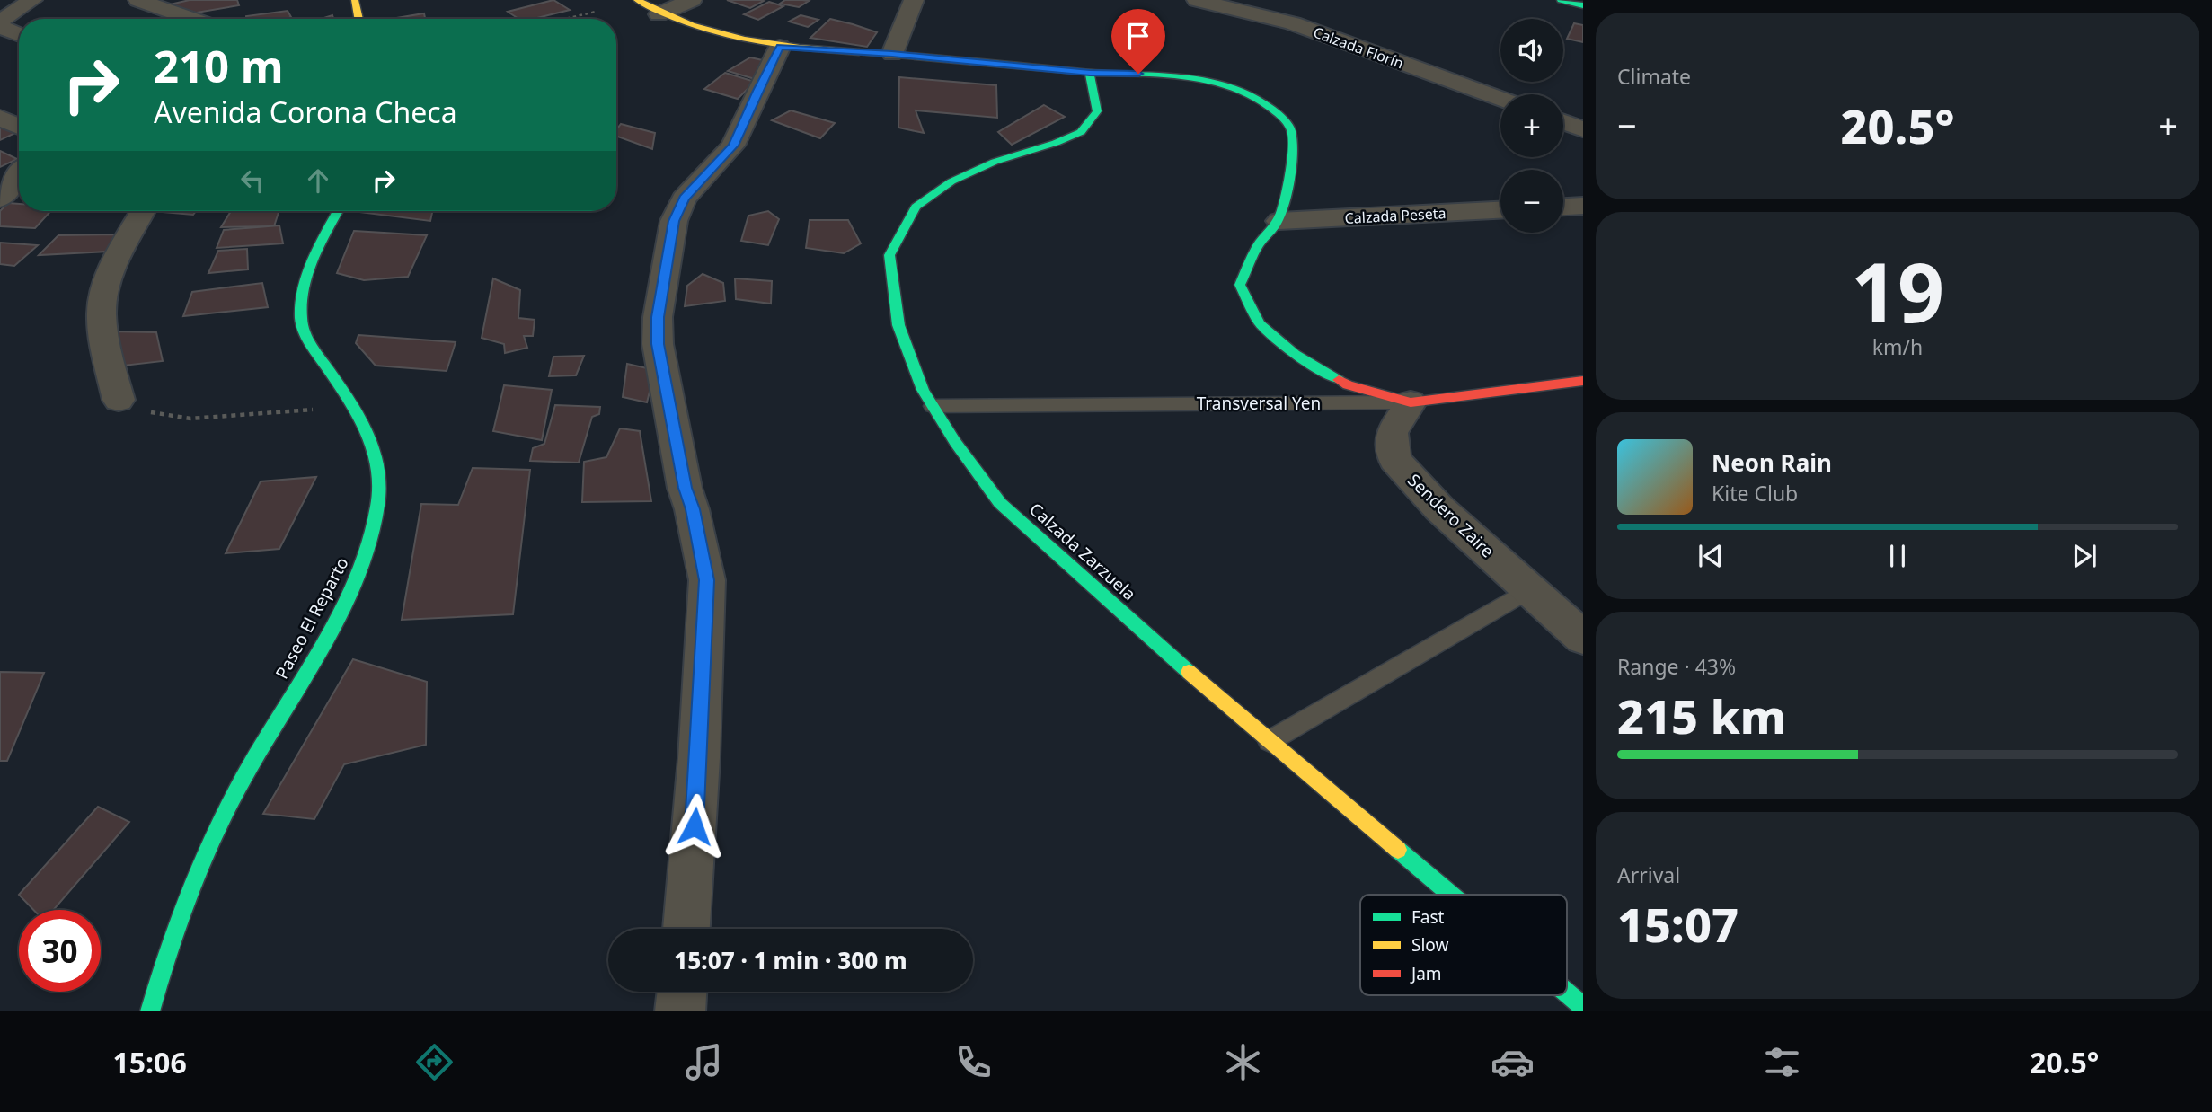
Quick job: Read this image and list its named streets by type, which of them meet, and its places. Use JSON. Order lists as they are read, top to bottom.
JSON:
{
  "streets": {
    "street": [
      "Calzada Florín",
      "Calzada Peseta",
      "Transversal Yen",
      "Sendero Zaire",
      "Calzada Zarzuela",
      "Paseo El Reparto"
    ]
  },
  "crossings": [
    ["Transversal Yen", "Sendero Zaire"],
    ["Transversal Yen", "Calzada Zarzuela"]
  ],
  "legend": ["Fast", "Slow", "Jam"],
  "page": {
    "tile": [
      "Climate",
      ["19", "km/h"],
      ["Range · 43%", "215 km"],
      ["Arrival", "15:07"]
    ],
    "map_buttons": ["+", "−"],
    "turn": ["210 m", "Avenida Corona Checa"],
    "heat": ["−", "20.5°", "+"],
    "song": ["Neon Rain", "Kite Club"],
    "limit": "30",
    "trip": "15:07 · 1 min · 300 m",
    "tabs": ["15:06", "20.5°"]
  }
}
